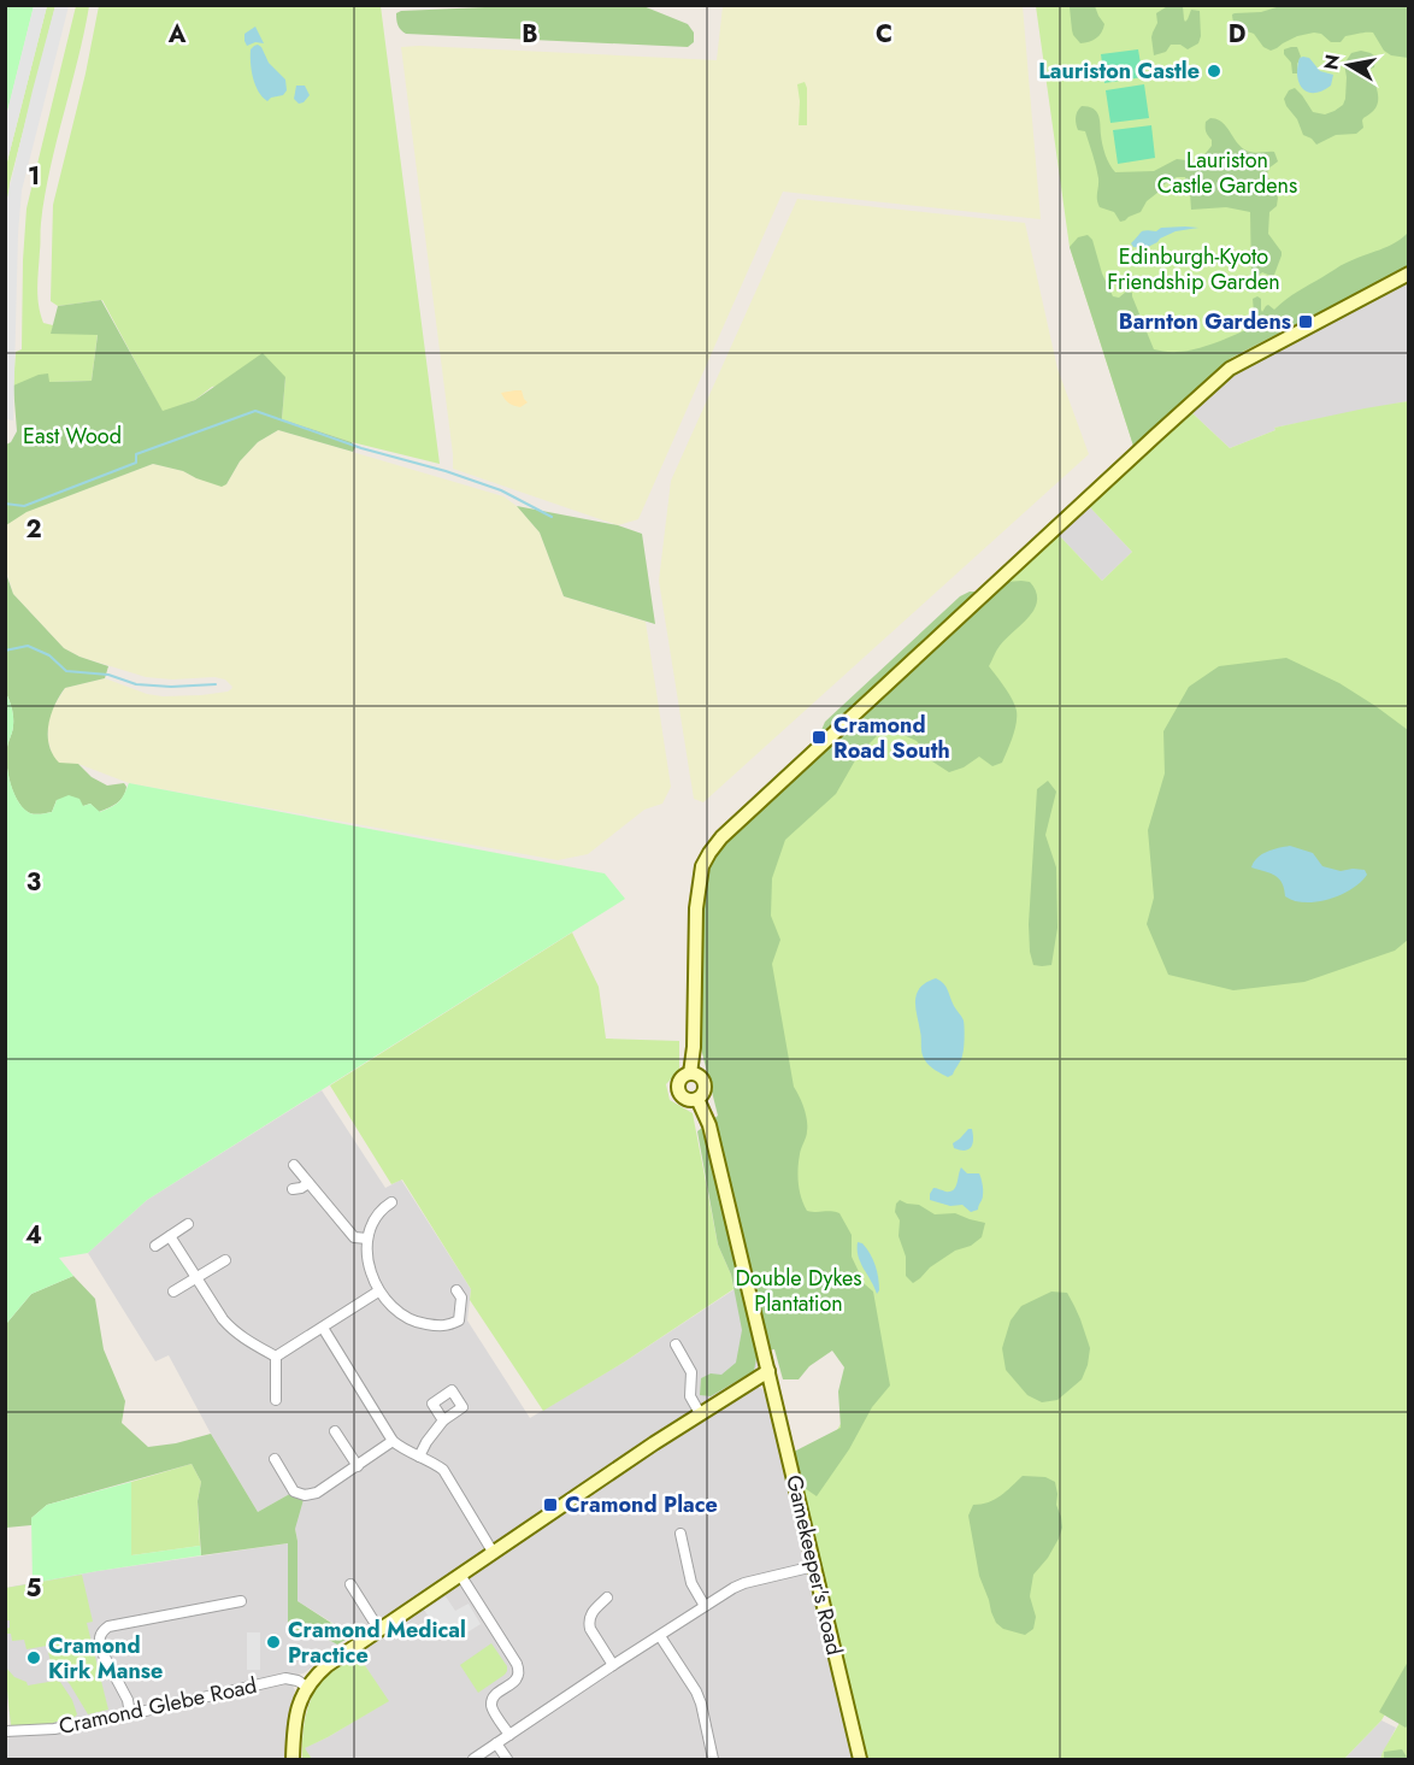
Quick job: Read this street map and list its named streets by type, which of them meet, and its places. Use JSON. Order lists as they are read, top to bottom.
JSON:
{
  "streets": {
    "street": ["Gamekeeper's Road", "Cramond Glebe Road"]
  },
  "parks": [
    "Lauriston Castle Gardens",
    "Edinburgh-Kyoto Friendship Garden",
    "East Wood",
    "Double Dykes Plantation"
  ],
  "places": {
    "other": ["Lauriston Castle", "Cramond Medical Practice", "Cramond Kirk Manse"],
    "transit": ["Barnton Gardens", "Cramond Road South", "Cramond Place"]
  },
  "north": "left",
  "grid": {
    "columns": [
      "A",
      "B",
      "C",
      "D"
    ],
    "rows": [
      "1",
      "2",
      "3",
      "4",
      "5"
    ]
  }
}
